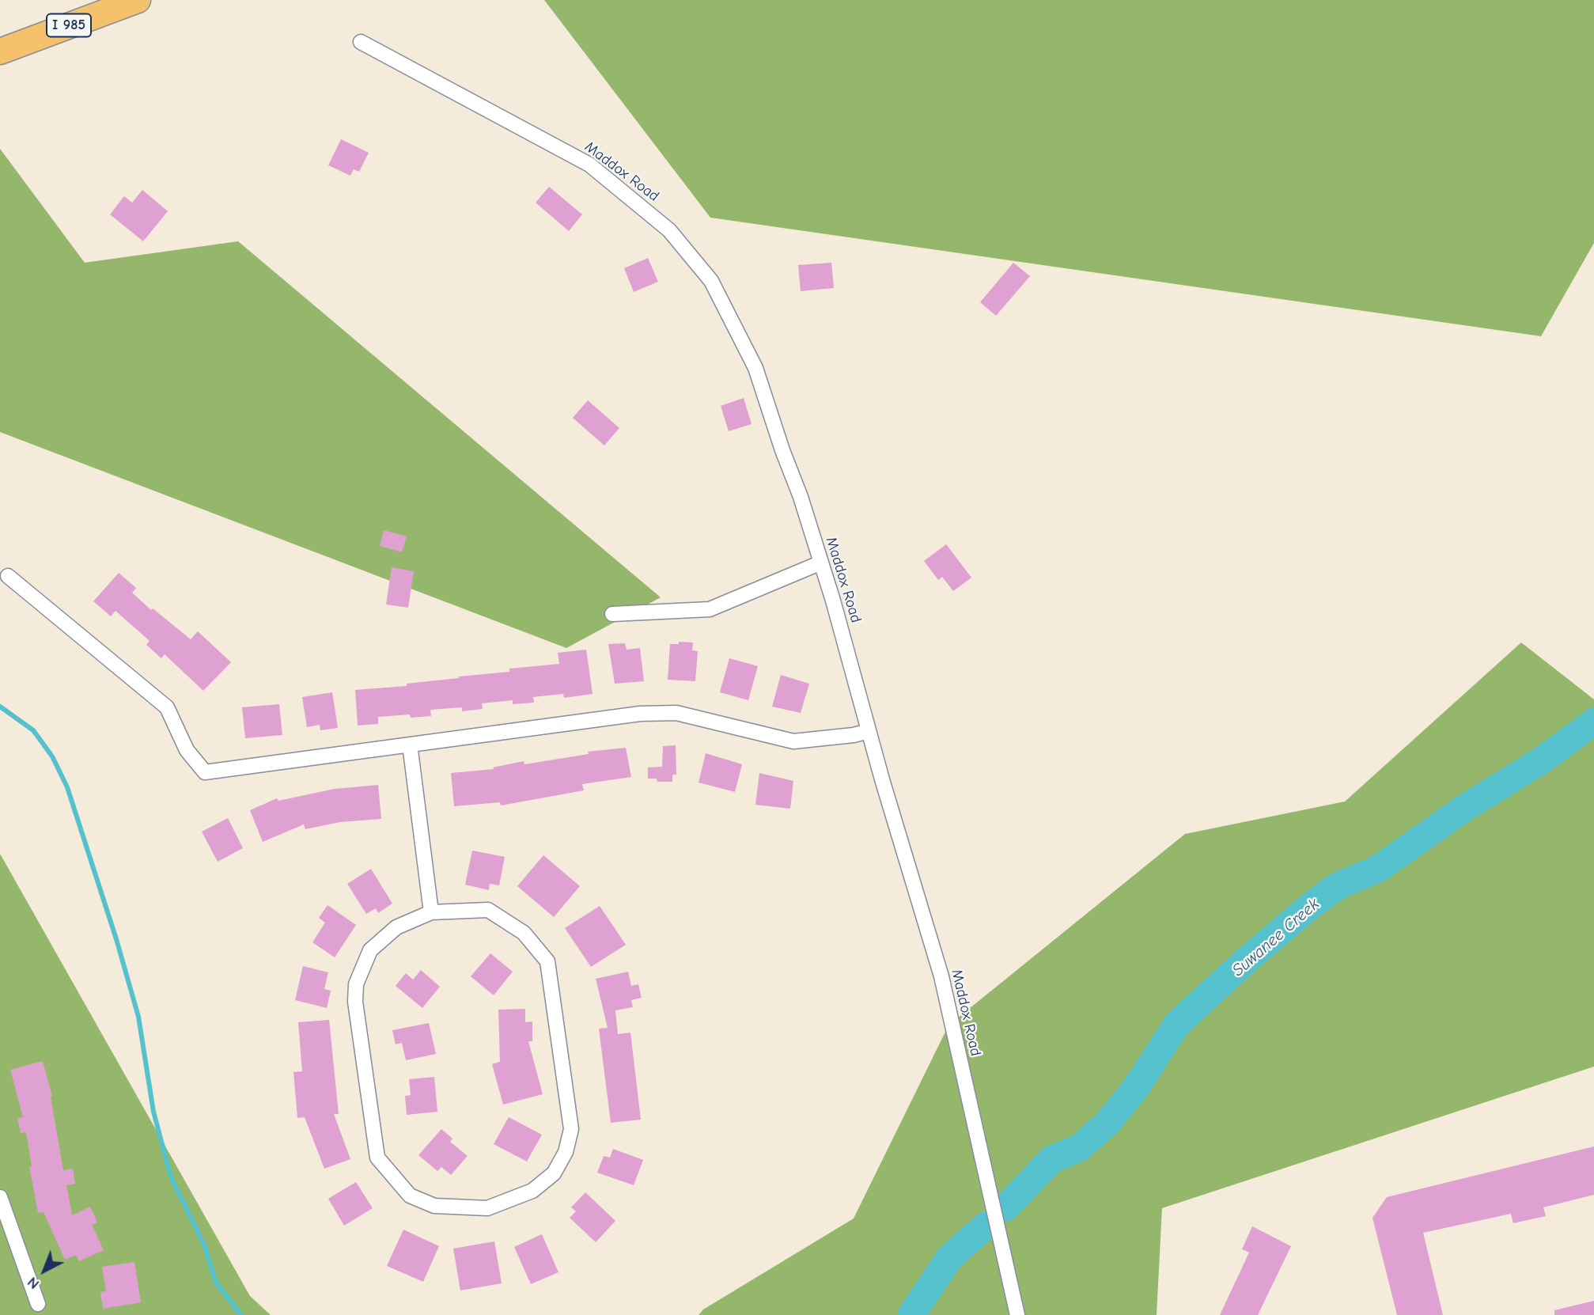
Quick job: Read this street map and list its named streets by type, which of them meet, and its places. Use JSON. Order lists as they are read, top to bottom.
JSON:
{
  "streets": {
    "highway": ["I 985"],
    "street": ["Maddox Road"]
  },
  "water": ["Suwanee Creek"],
  "north": "bottom left"
}
